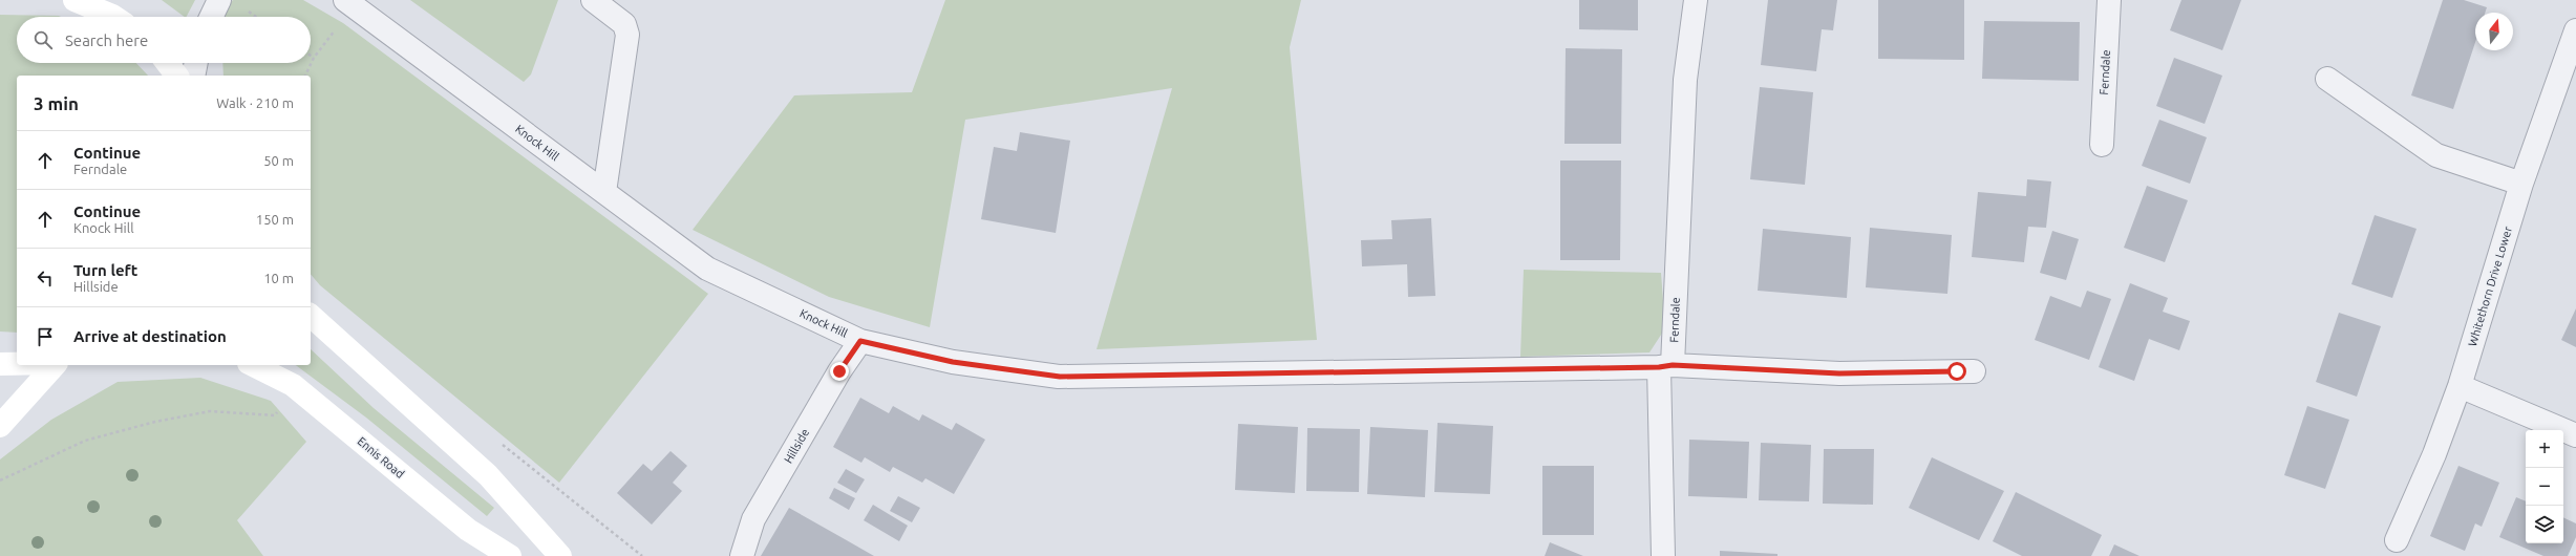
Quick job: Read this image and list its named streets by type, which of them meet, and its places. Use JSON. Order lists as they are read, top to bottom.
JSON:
{
  "streets": {
    "main road": ["Ennis Road"],
    "street": [
      "Ferndale",
      "Knock Hill",
      "Whitethorn Drive Lower",
      "Hillside"
    ]
  },
  "crossings": [
    ["Ferndale", "Knock Hill"],
    ["Knock Hill", "Hillside"]
  ],
  "north": "top",
  "page": {
    "search": "Search here",
    "heading": ["3 min", "Walk · 210 m"],
    "list": [
      ["Continue", "Ferndale", "50 m"],
      ["Continue", "Knock Hill", "150 m"],
      ["Turn left", "Hillside", "10 m"],
      "Arrive at destination"
    ],
    "map_buttons": ["+", "−"]
  }
}
